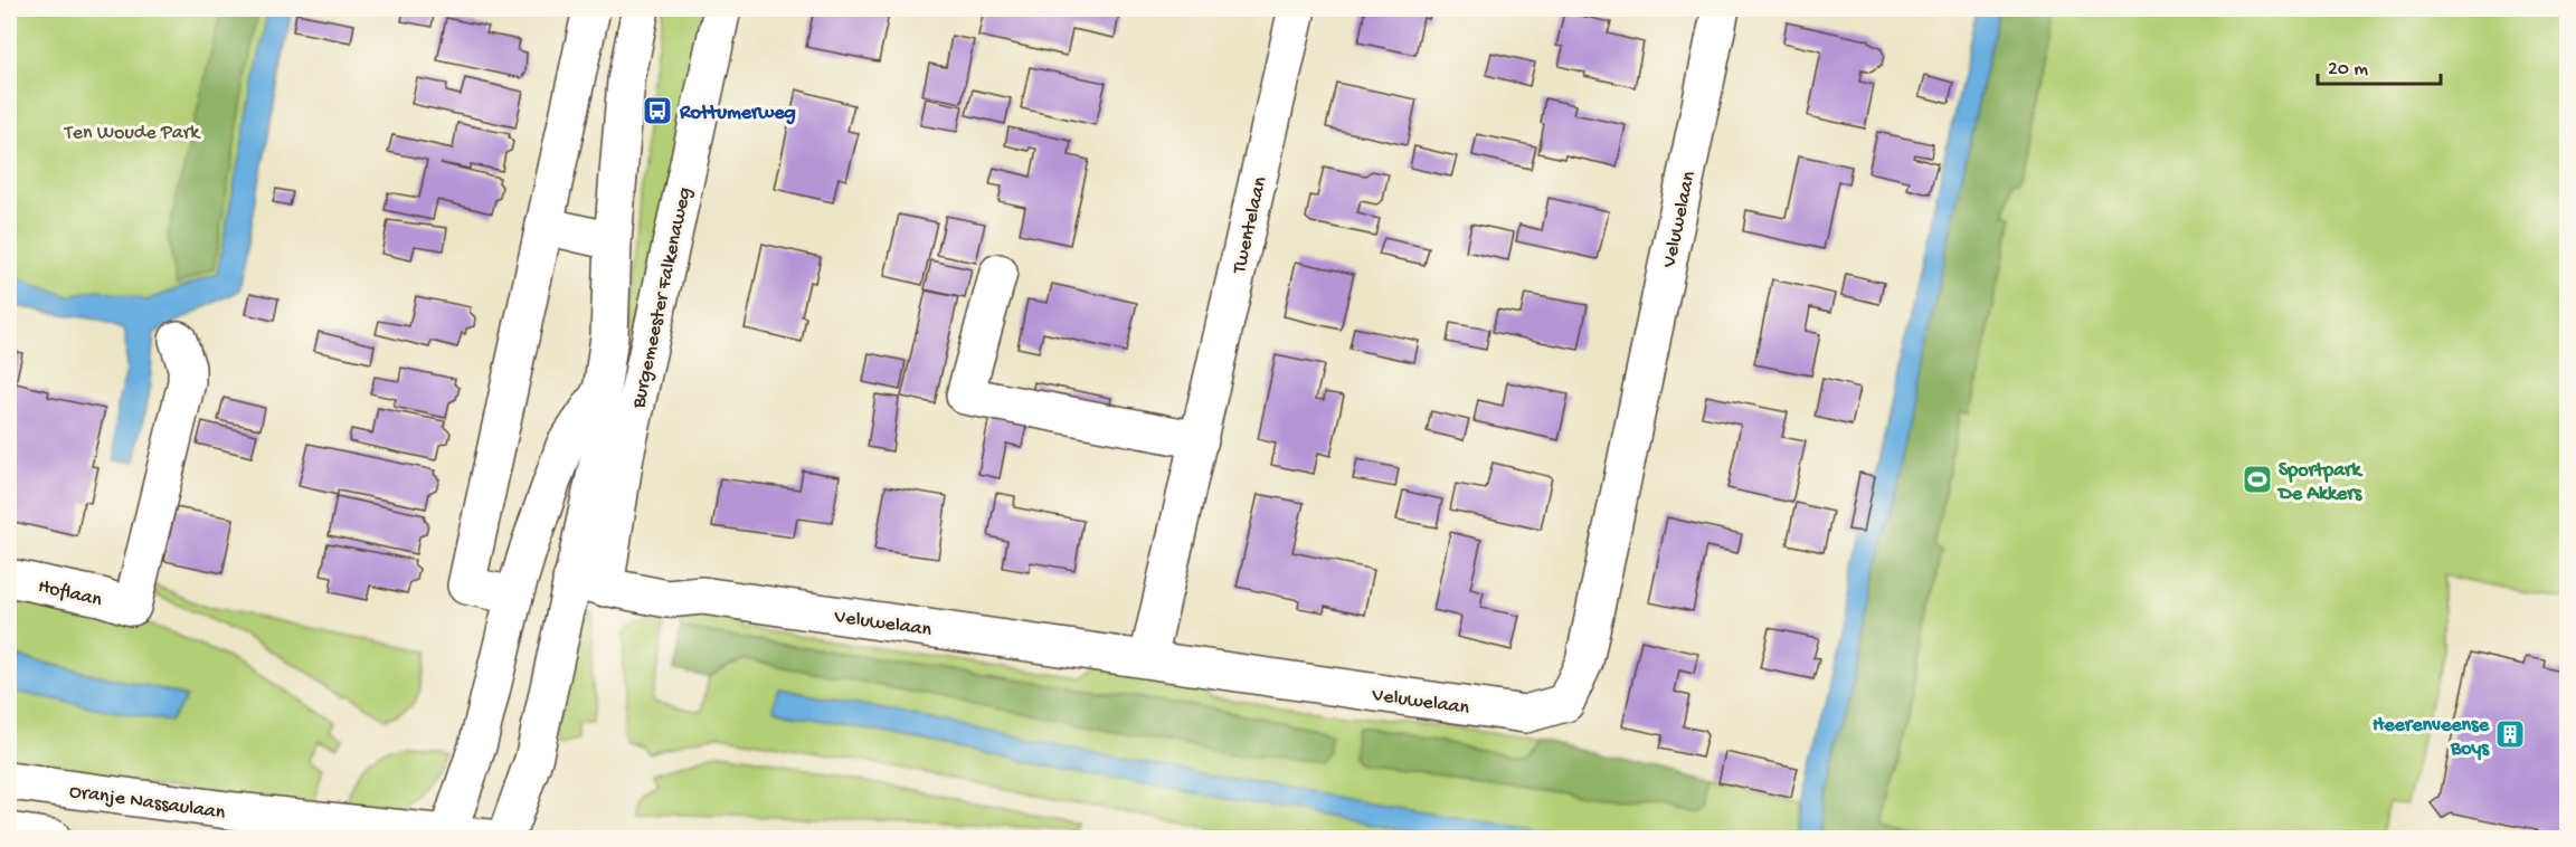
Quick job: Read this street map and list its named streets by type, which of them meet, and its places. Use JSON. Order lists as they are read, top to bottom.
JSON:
{
  "streets": {
    "street": [
      "Veluwelaan",
      "Twentelaan",
      "Burgemeester Falkenaweg",
      "Hoflaan",
      "Oranje Nassaulaan"
    ]
  },
  "crossings": [
    ["Veluwelaan", "Twentelaan"],
    ["Veluwelaan", "Burgemeester Falkenaweg"],
    ["Burgemeester Falkenaweg", "Oranje Nassaulaan"]
  ],
  "parks": ["Ten Woude Park"],
  "places": {
    "bus stop": ["Rottumerweg"],
    "sports": ["Sportpark De Akkers"],
    "building": ["Heerenveense Boys"]
  },
  "scale_bar": "20 m"
}
